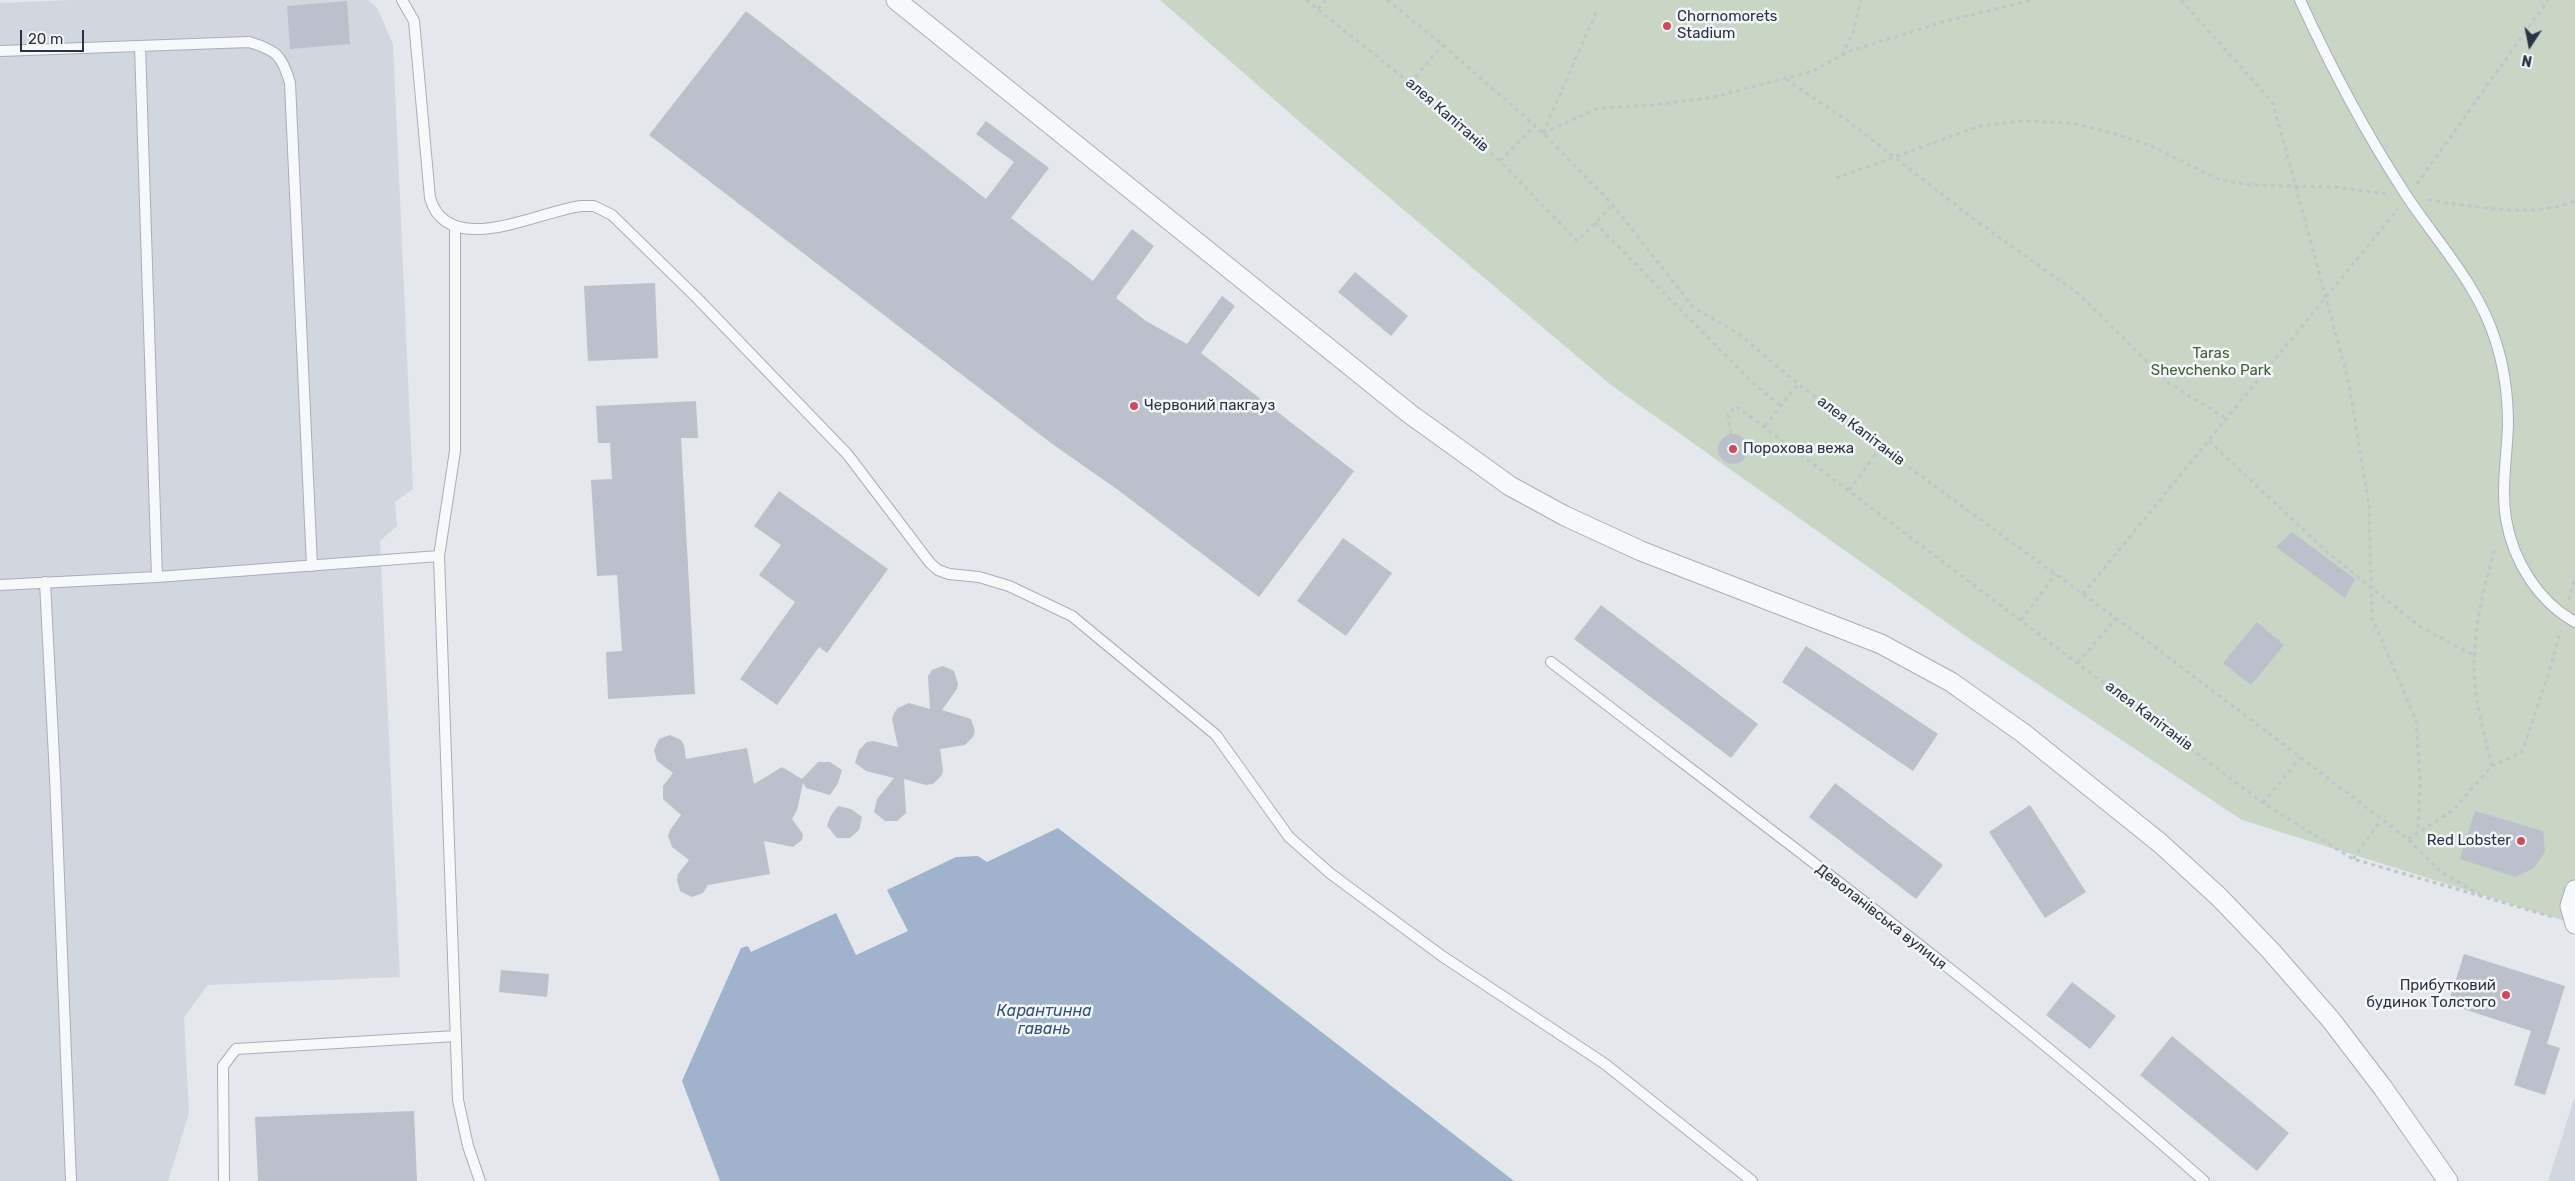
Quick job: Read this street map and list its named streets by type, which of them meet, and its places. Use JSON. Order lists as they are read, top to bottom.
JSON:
{
  "streets": {
    "lane": ["Деволанівська вулиця"],
    "path": ["алея Капітанів"]
  },
  "water": ["Карантинна гавань"],
  "parks": ["Taras Shevchenko Park"],
  "places": [
    "Chornomorets Stadium",
    "Червоний пакгауз",
    "Порохова вежа",
    "Red Lobster",
    "Прибутковий будинок Толстого"
  ],
  "scale_bar": "20 m",
  "north": "bottom"
}
